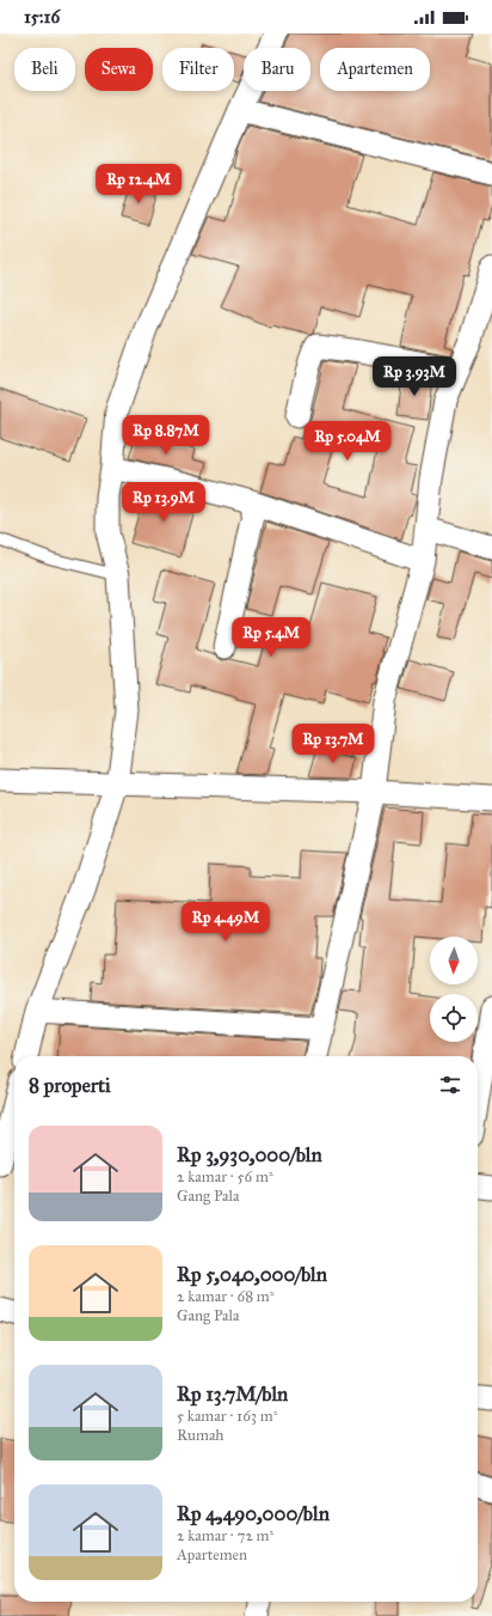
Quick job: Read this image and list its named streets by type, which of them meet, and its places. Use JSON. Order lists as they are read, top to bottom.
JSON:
{
  "north": "bottom",
  "page": {
    "status": "15:16",
    "chip": [
      "Beli",
      "Sewa",
      "Filter",
      "Baru",
      "Apartemen"
    ],
    "price": [
      "Rp 12.4M",
      "Rp 3.93M",
      "Rp 8.87M",
      "Rp 5.04M",
      "Rp 13.9M",
      "Rp 5.4M",
      "Rp 13.7M",
      "Rp 4.49M"
    ],
    "heading": "8 properti",
    "list": [
      {
        "name": "Rp 3,930,000/bln",
        "note": "2 kamar · 56 m² · Gang Pala"
      },
      {
        "name": "Rp 5,040,000/bln",
        "note": "2 kamar · 68 m² · Gang Pala"
      },
      {
        "name": "Rp 13.7M/bln",
        "note": "5 kamar · 163 m² · Rumah"
      },
      {
        "name": "Rp 4,490,000/bln",
        "note": "2 kamar · 72 m² · Apartemen"
      }
    ]
  }
}
